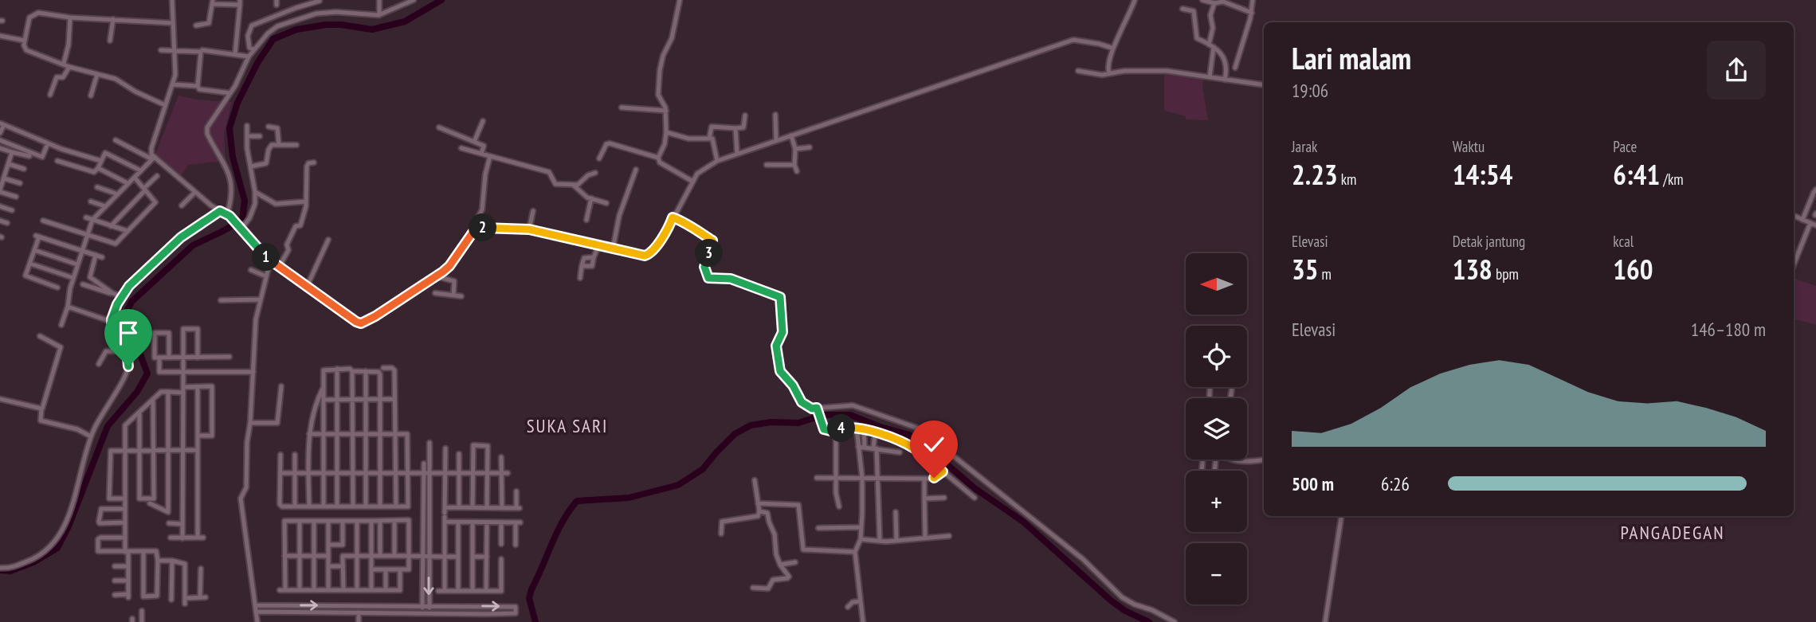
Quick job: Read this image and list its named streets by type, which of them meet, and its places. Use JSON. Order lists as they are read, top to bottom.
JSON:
{
  "districts": ["SUKA SARI", "PANGADEGAN"],
  "north": "left",
  "page": {
    "heading": ["Lari malam", "19:06"],
    "stats": [
      ["Jarak", "2.23 km"],
      ["Waktu", "14:54"],
      ["Pace", "6:41 /km"],
      ["Elevasi", "35 m"],
      ["Detak jantung", "138 bpm"],
      ["kcal", "160"]
    ],
    "pins": [
      "2",
      "3",
      "1",
      "4"
    ],
    "map_buttons": ["+", "−"],
    "chart": ["Elevasi", "146–180 m"],
    "list": [
      {
        "name": "500 m",
        "note": "6:26"
      }
    ]
  }
}
